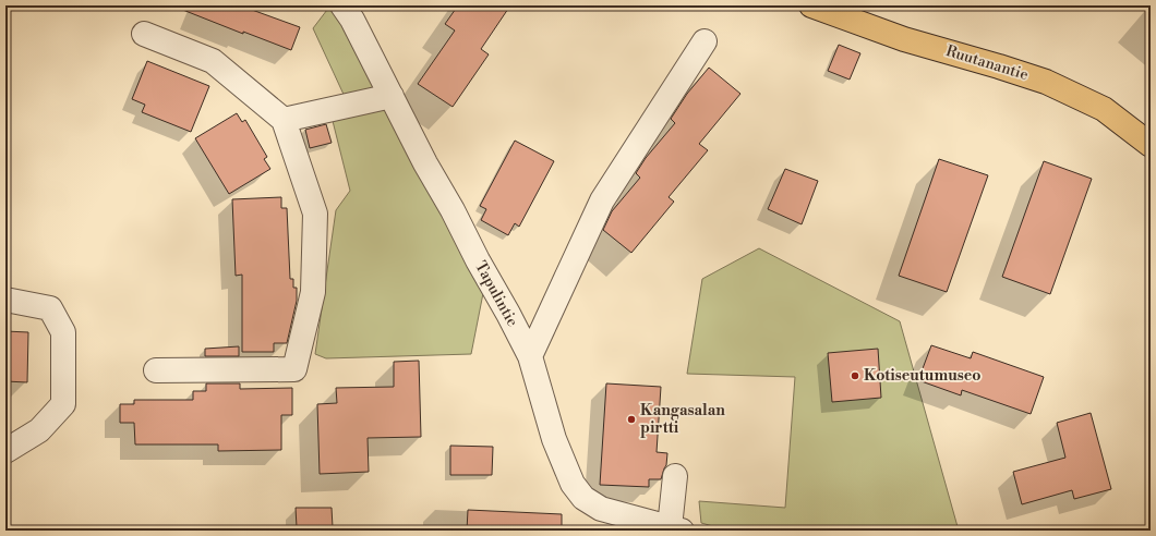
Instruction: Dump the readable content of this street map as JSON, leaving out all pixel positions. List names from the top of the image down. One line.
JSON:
{"streets":{"main road":["Ruutanantie"],"street":["Tapulintie"]},"places":["Kotiseutumuseo","Kangasalan pirtti"]}
